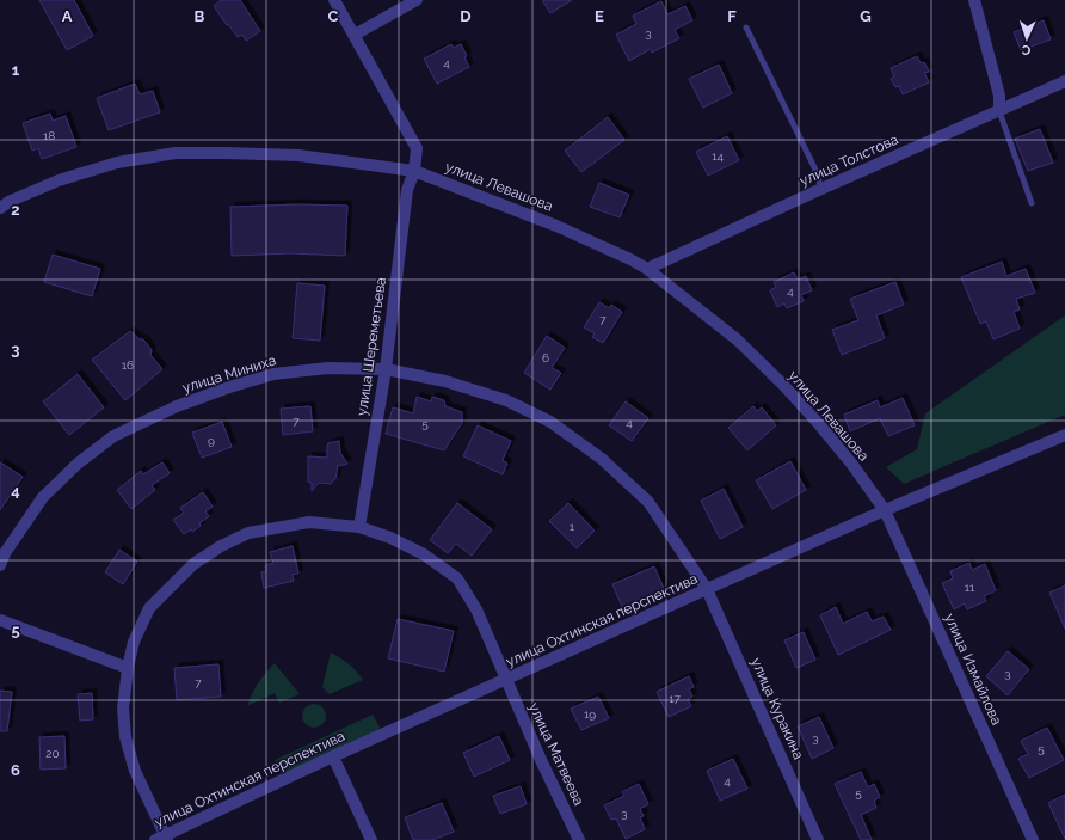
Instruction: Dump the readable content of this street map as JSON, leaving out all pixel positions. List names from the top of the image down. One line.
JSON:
{"streets":{"street":["улица Толстова","улица Левашова","улица Шереметьева","улица Миниха","улица Охтинская перспектива","улица Измайлова","улица Куракина","улица Матвеева"]},"crossings":[["улица Толстова","улица Левашова"],["улица Левашова","улица Шереметьева"],["улица Левашова","улица Охтинская перспектива"],["улица Левашова","улица Измайлова"],["улица Шереметьева","улица Миниха"],["улица Шереметьева","улица Матвеева"],["улица Миниха","улица Охтинская перспектива"],["улица Миниха","улица Куракина"],["улица Охтинская перспектива","улица Измайлова"],["улица Охтинская перспектива","улица Куракина"],["улица Охтинская перспектива","улица Матвеева"]],"house_numbers":["3","4","18","14","4","7","6","16","7","4","5","9","1","11","3","7","17","19","3","5","20","4","5","3"],"north":"bottom","grid":{"columns":["A","B","C","D","E","F","G"],"rows":["1","2","3","4","5","6"]}}
